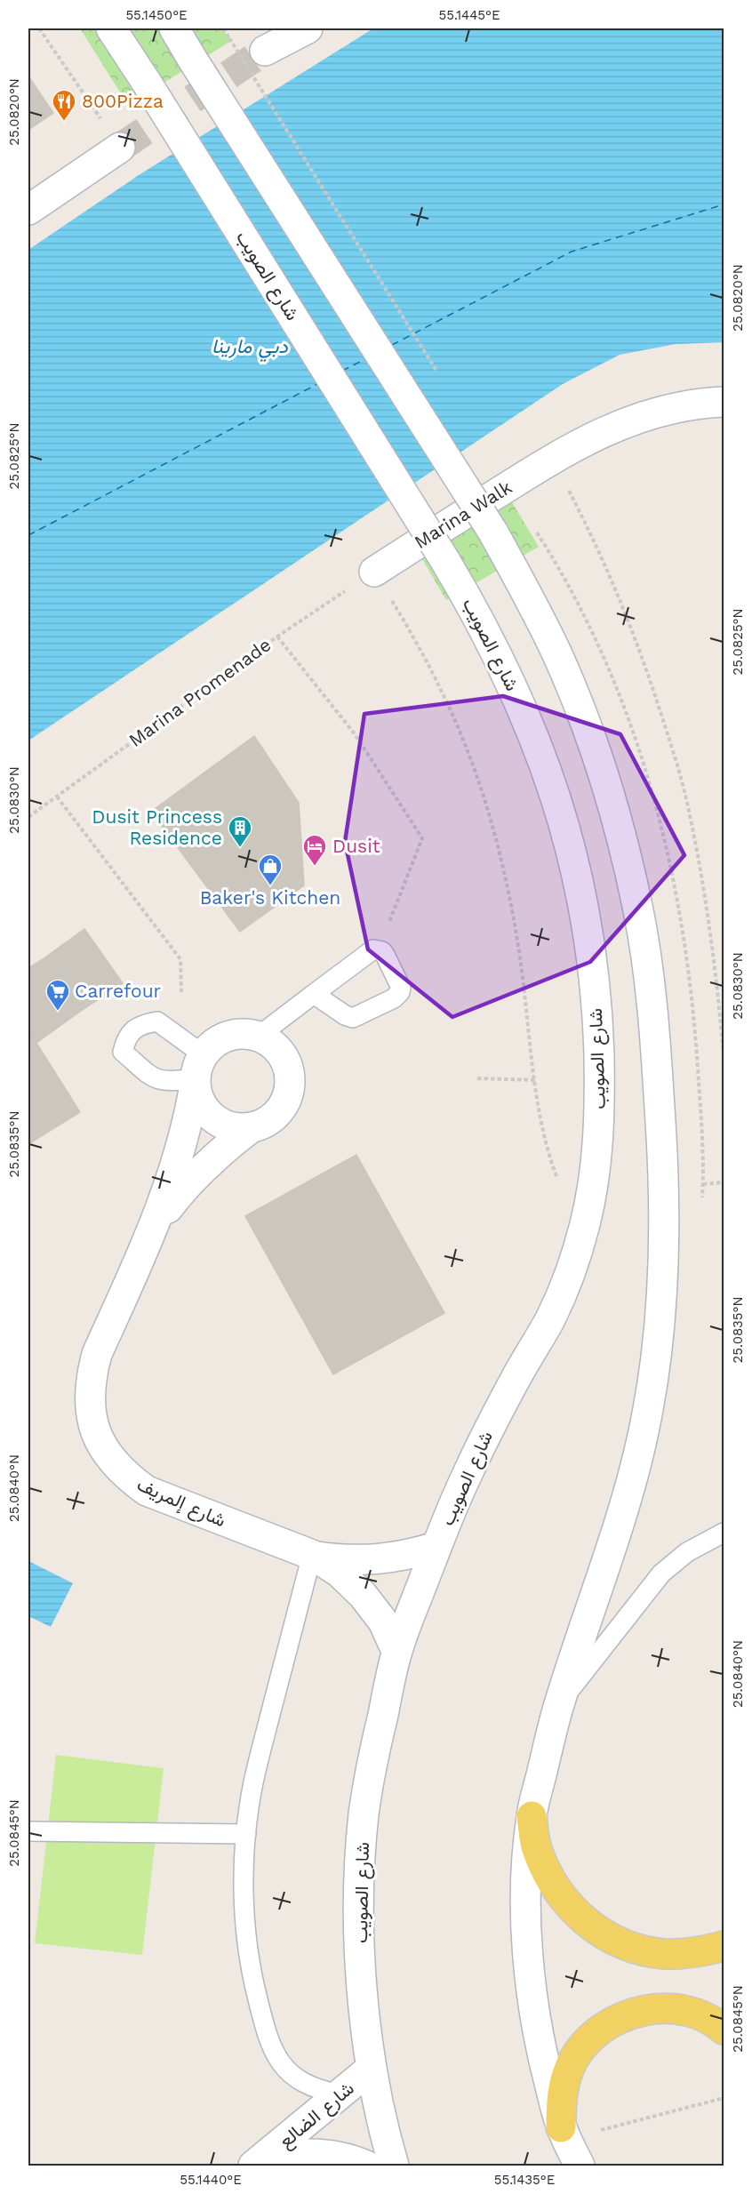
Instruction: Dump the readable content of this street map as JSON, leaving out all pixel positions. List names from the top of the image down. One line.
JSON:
{"streets":{"street":["شارع الصويب","Marina Walk","شارع إلمريف","شارع الضالع"],"path":["Marina Promenade"]},"crossings":[["شارع الصويب","شارع إلمريف"],["شارع الصويب","شارع الضالع"],["Marina Walk","Marina Promenade"]],"water":["دبي مارينا"],"places":{"restaurant":["800Pizza"],"building":["Dusit Princess Residence"],"hotel":["Dusit"],"shop":["Baker's Kitchen"],"supermarket":["Carrefour"]},"coordinates":["55.1450°E","55.1445°E","25.0820°N","25.0825°N","25.0830°N","25.0835°N","25.0840°N","25.0845°N","55.1440°E","55.1435°E"]}
